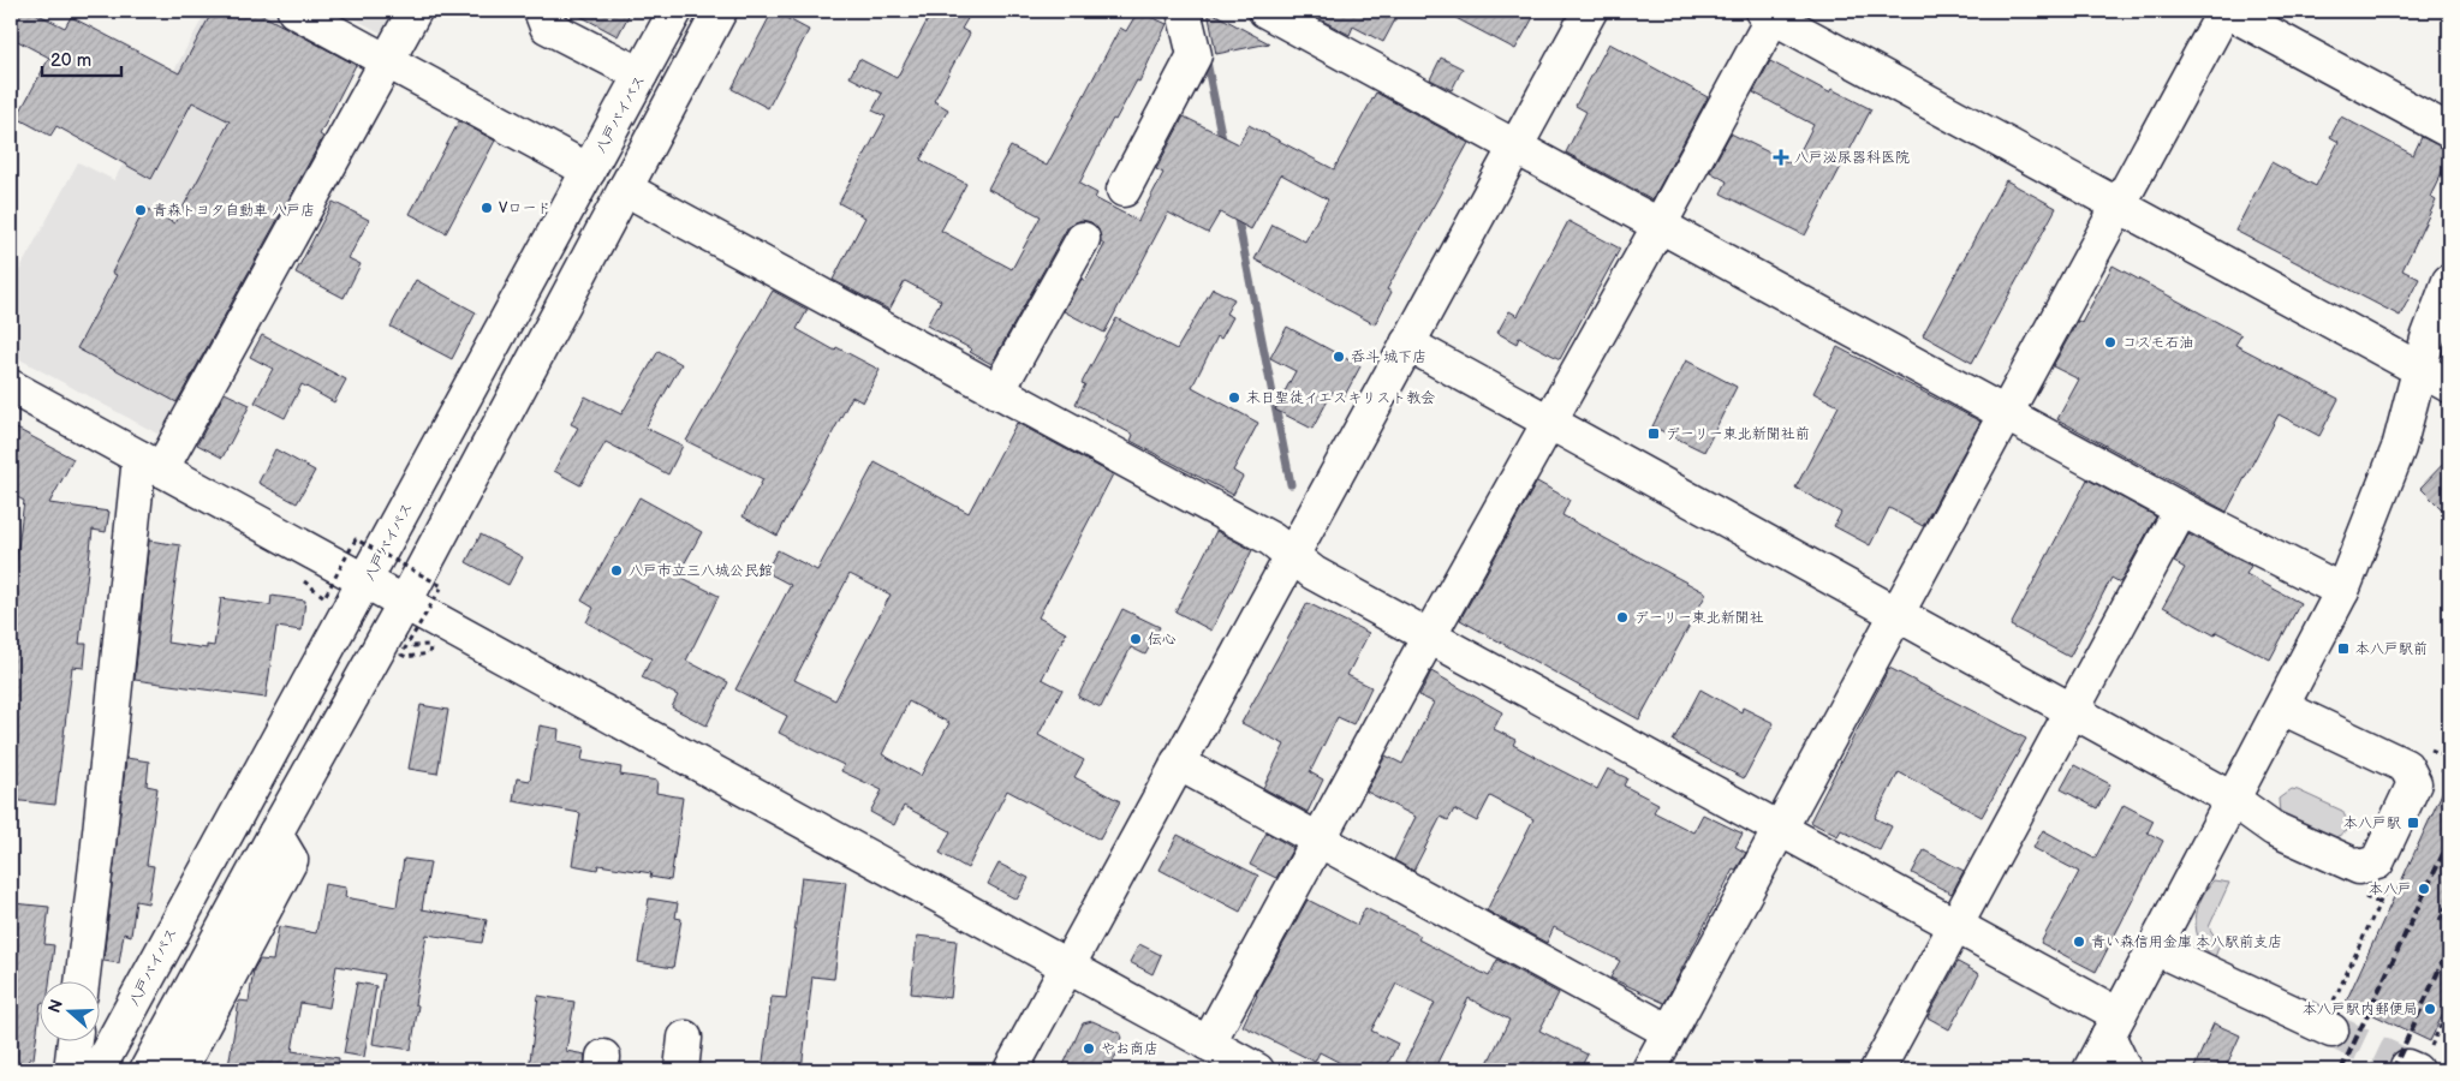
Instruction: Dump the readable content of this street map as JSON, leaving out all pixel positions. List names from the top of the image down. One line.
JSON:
{"streets":{"main road":["八戸バイパス"]},"places":{"health":["八戸泌尿器科医院"],"other":["Vロード","青森トヨタ自動車 八戸店","コスモ石油","呑斗 城下店","末日聖徒イエスキリスト教会","八戸市立三八城公民館","デーリー東北新聞社","伝心","本八戸","青い森信用金庫 本八駅前支店","本八戸駅内郵便局","やお商店"],"transit":["デーリー東北新聞社前","本八戸駅前","本八戸駅"]},"scale_bar":"20 m","north":"left"}
